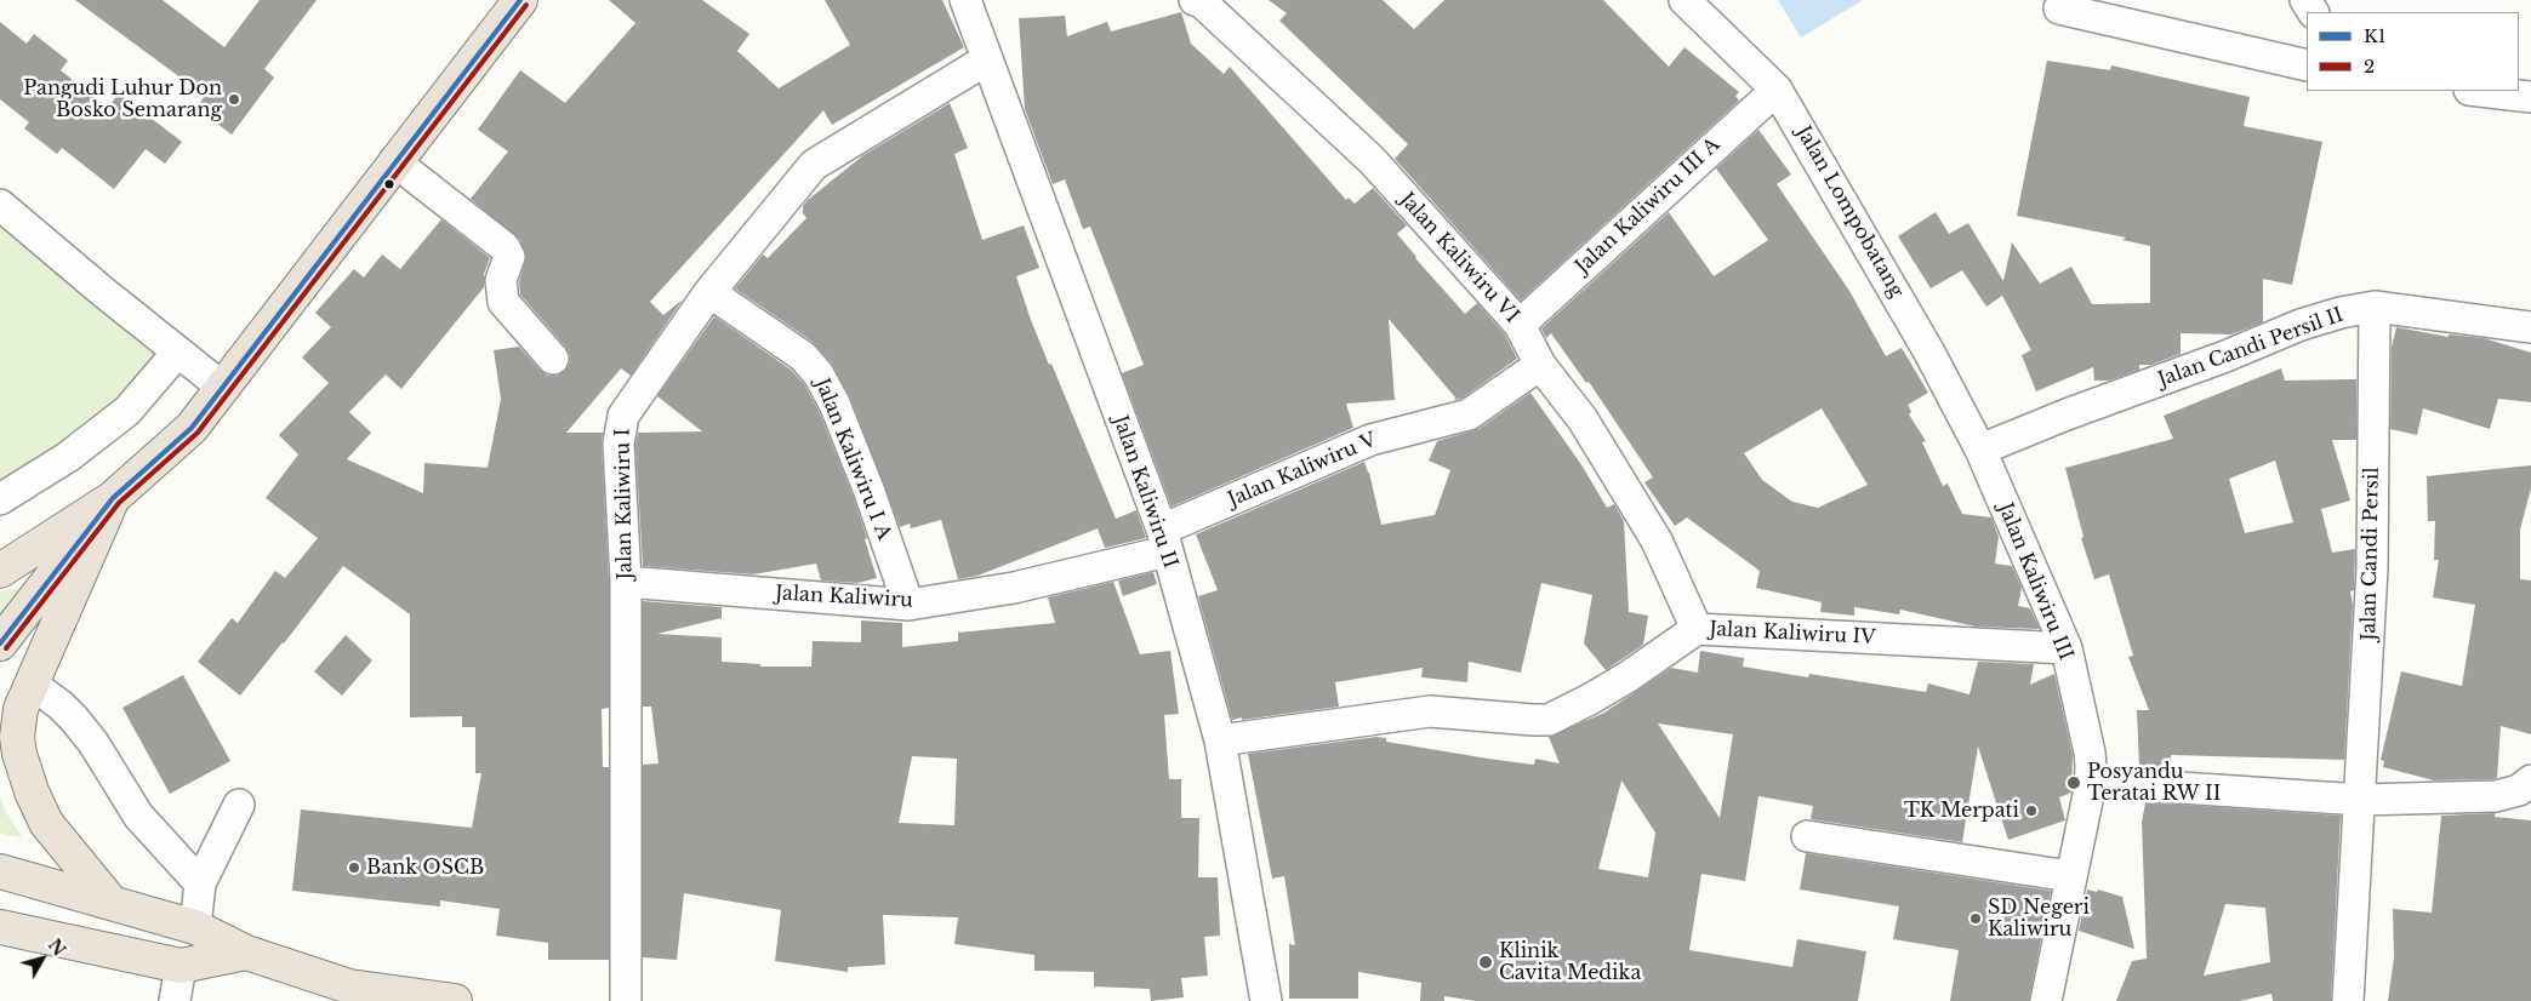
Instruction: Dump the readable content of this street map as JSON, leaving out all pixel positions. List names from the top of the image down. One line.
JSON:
{"streets":{"street":["Jalan Kaliwiru III A","Jalan Lompobatang","Jalan Kaliwiru VI","Jalan Candi Persil II","Jalan Kaliwiru I A","Jalan Kaliwiru V","Jalan Kaliwiru II","Jalan Kaliwiru I","Jalan Candi Persil","Jalan Kaliwiru III","Jalan Kaliwiru","Jalan Kaliwiru IV"]},"crossings":[["Jalan Kaliwiru III A","Jalan Lompobatang"],["Jalan Kaliwiru III A","Jalan Kaliwiru VI"],["Jalan Lompobatang","Jalan Candi Persil II"],["Jalan Lompobatang","Jalan Kaliwiru III"],["Jalan Kaliwiru VI","Jalan Kaliwiru V"],["Jalan Kaliwiru VI","Jalan Kaliwiru IV"],["Jalan Candi Persil II","Jalan Candi Persil"],["Jalan Candi Persil II","Jalan Kaliwiru III"],["Jalan Kaliwiru I A","Jalan Kaliwiru I"],["Jalan Kaliwiru I A","Jalan Kaliwiru"],["Jalan Kaliwiru V","Jalan Kaliwiru II"],["Jalan Kaliwiru V","Jalan Kaliwiru"],["Jalan Kaliwiru II","Jalan Kaliwiru I"],["Jalan Kaliwiru II","Jalan Kaliwiru"],["Jalan Kaliwiru II","Jalan Kaliwiru IV"],["Jalan Kaliwiru I","Jalan Kaliwiru"],["Jalan Kaliwiru III","Jalan Kaliwiru IV"]],"places":["Pangudi Luhur Don Bosko Semarang","Posyandu Teratai RW II","TK Merpati","Bank OSCB","SD Negeri Kaliwiru","Klinik Cavita Medika"],"lines":["transit line K1","transit line 2"],"legend":["K1","2"],"north":"top right"}
